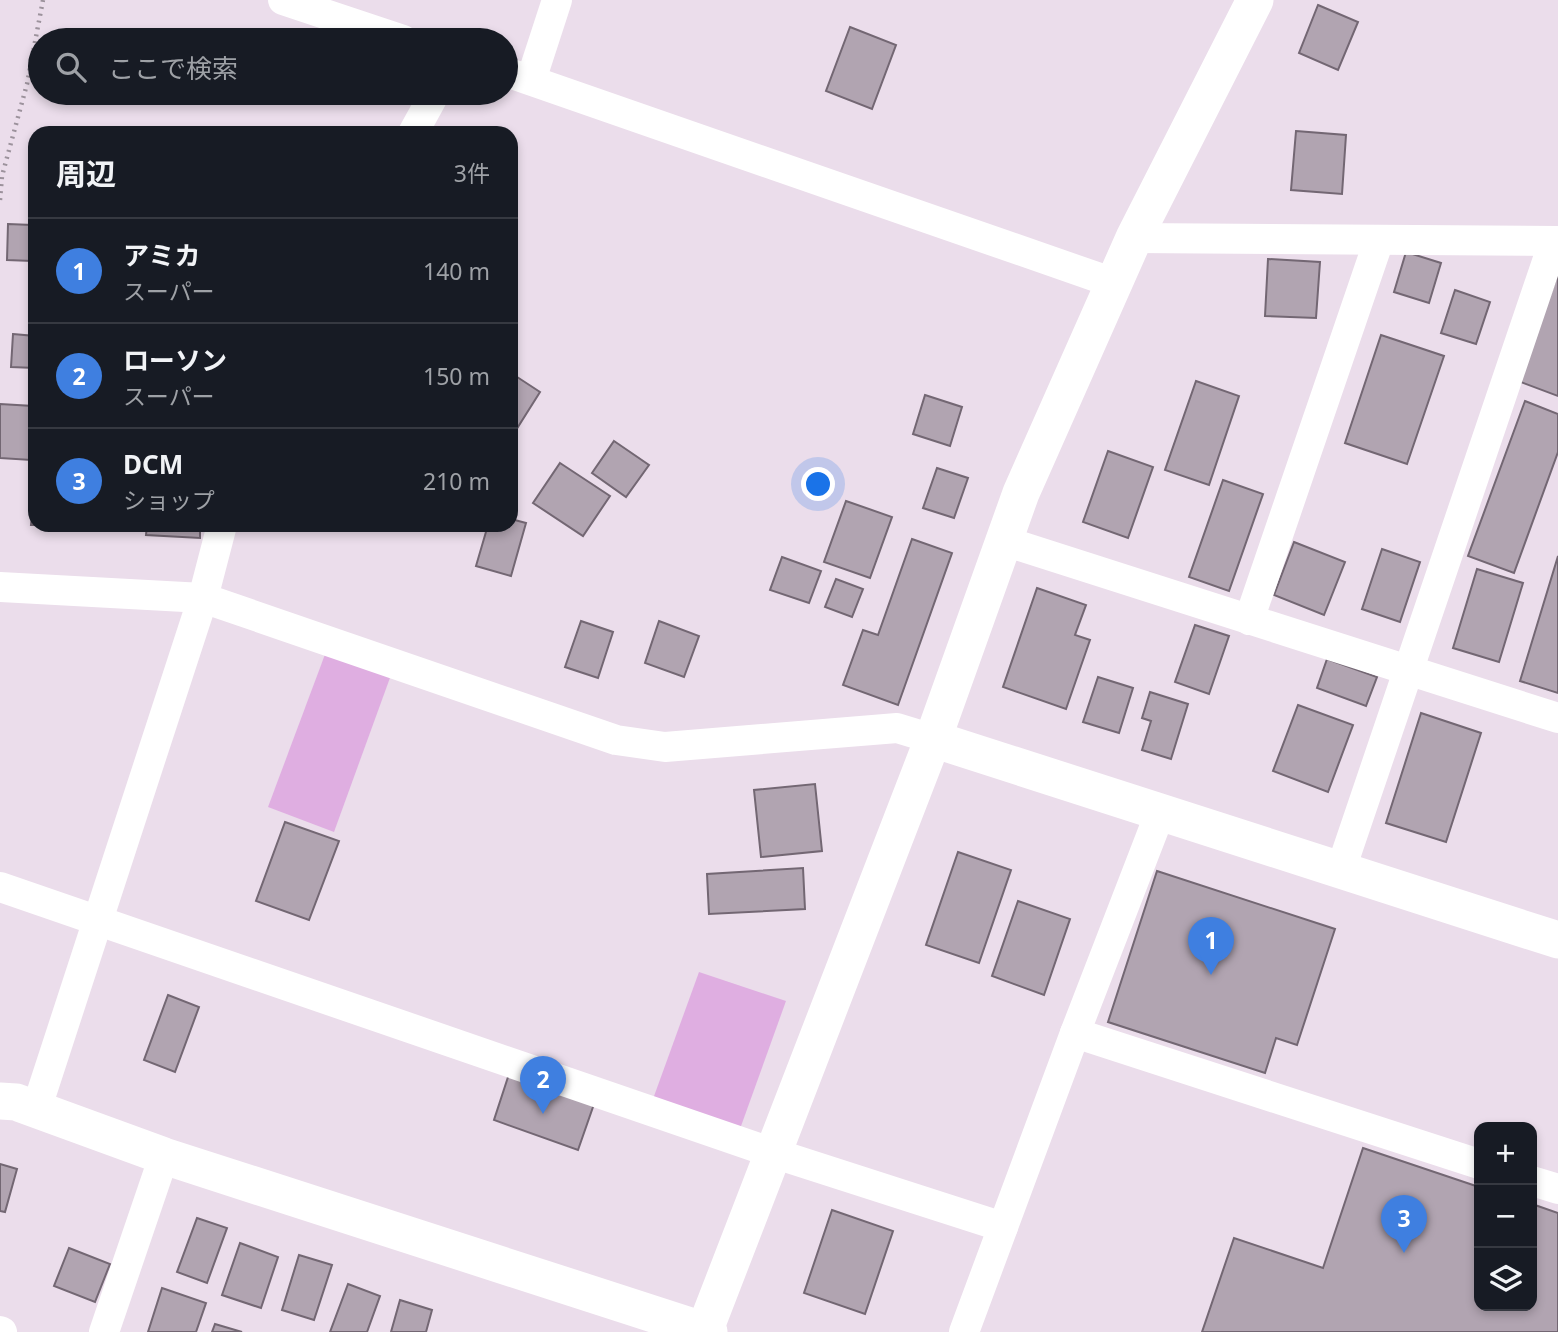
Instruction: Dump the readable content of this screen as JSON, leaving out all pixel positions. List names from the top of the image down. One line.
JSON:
{"page":{"search":"ここで検索","heading":["周辺","3件"],"list":[{"mark":"1","name":"アミカ","note":"スーパー","value":"140 m"},{"mark":"2","name":"ローソン","note":"スーパー","value":"150 m"},{"mark":"3","name":"DCM","note":"ショップ","value":"210 m"}],"pins":["1","2","3"],"map_buttons":["+","−"]}}
